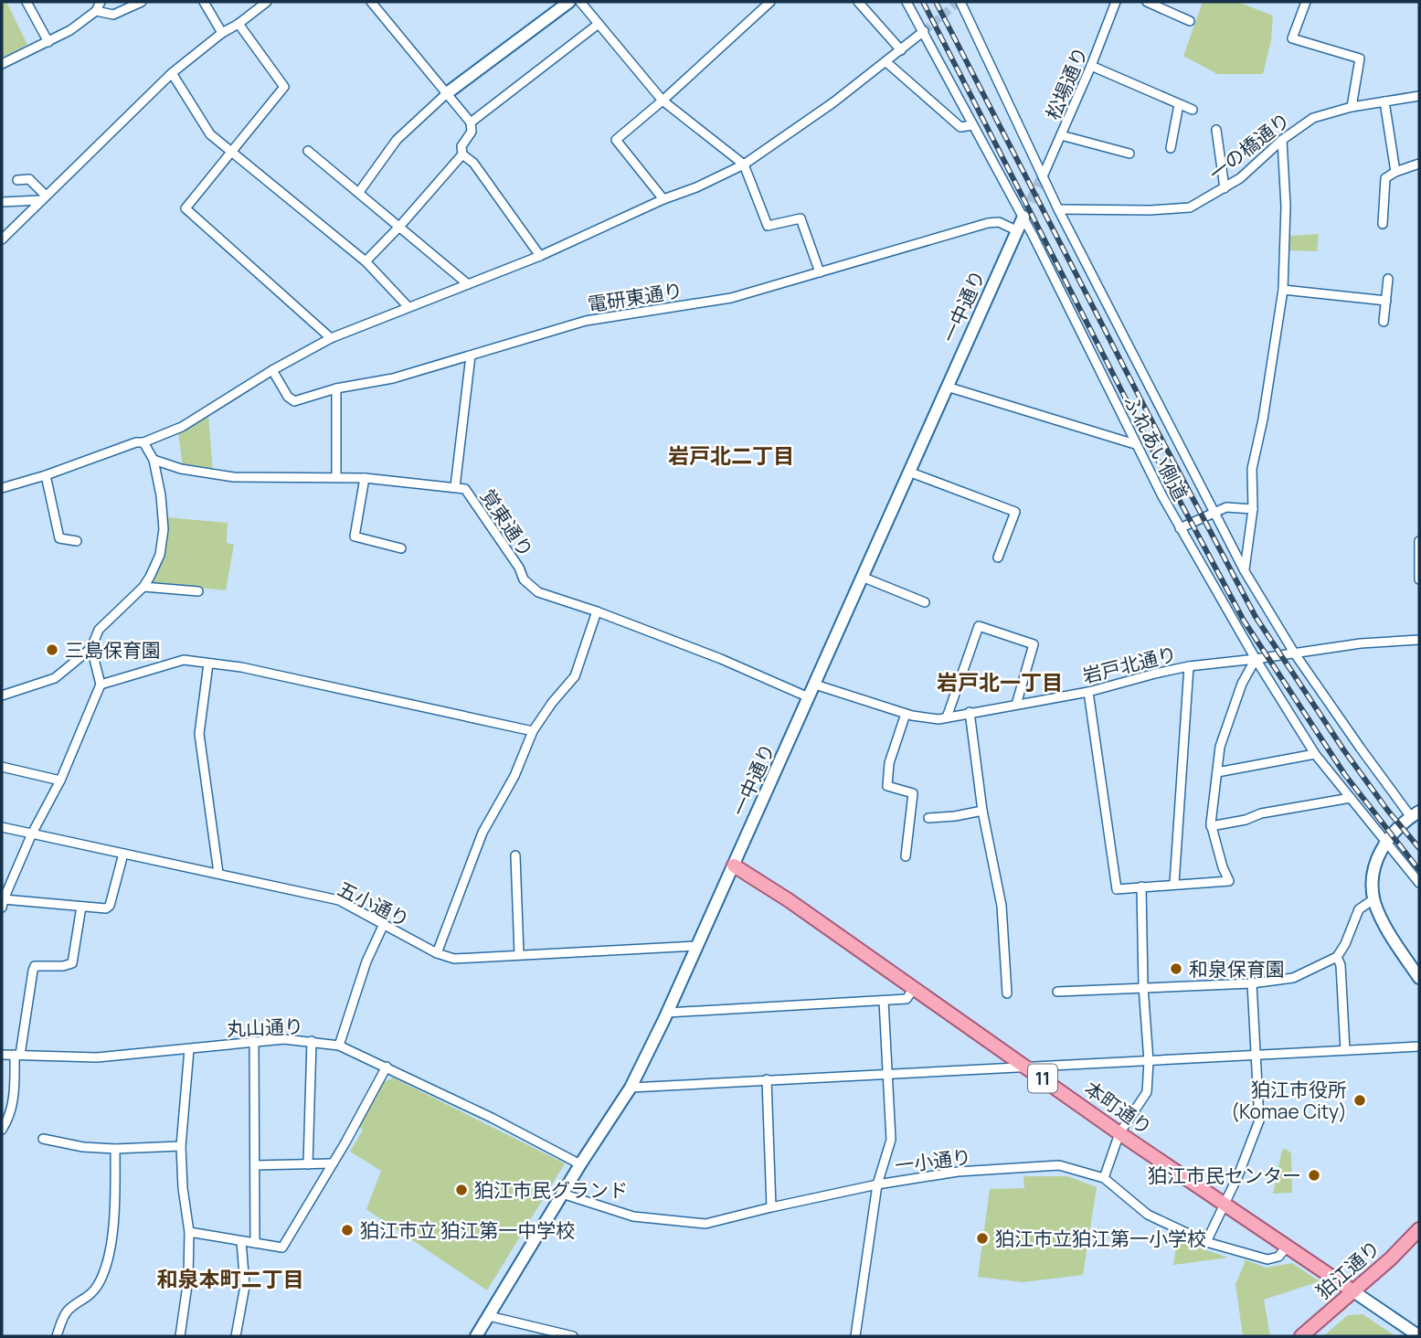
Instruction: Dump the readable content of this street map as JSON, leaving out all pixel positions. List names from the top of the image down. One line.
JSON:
{"streets":{"main road":["11","本町通り","狛江通り"],"street":["松場通り","一の橋通り","電研東通り","一中通り","ふれあい側道","覚東通り","岩戸北通り","五小通り","丸山通り","一小通り"]},"crossings":[["松場通り","ふれあい側道"],["一の橋通り","ふれあい側道"],["電研東通り","一中通り"],["一中通り","ふれあい側道"],["一中通り","覚東通り"],["一中通り","岩戸北通り"],["一中通り","五小通り"],["一中通り","丸山通り"],["一中通り","本町通り"],["一中通り","一小通り"],["ふれあい側道","岩戸北通り"],["本町通り","一小通り"],["本町通り","狛江通り"]],"districts":["岩戸北二丁目","岩戸北一丁目","和泉本町二丁目"],"places":["三島保育園","和泉保育園","狛江市役所 (Komae City)","狛江市民センター","狛江市民グランド","狛江市立 狛江第一中学校","狛江市立狛江第一小学校"]}
